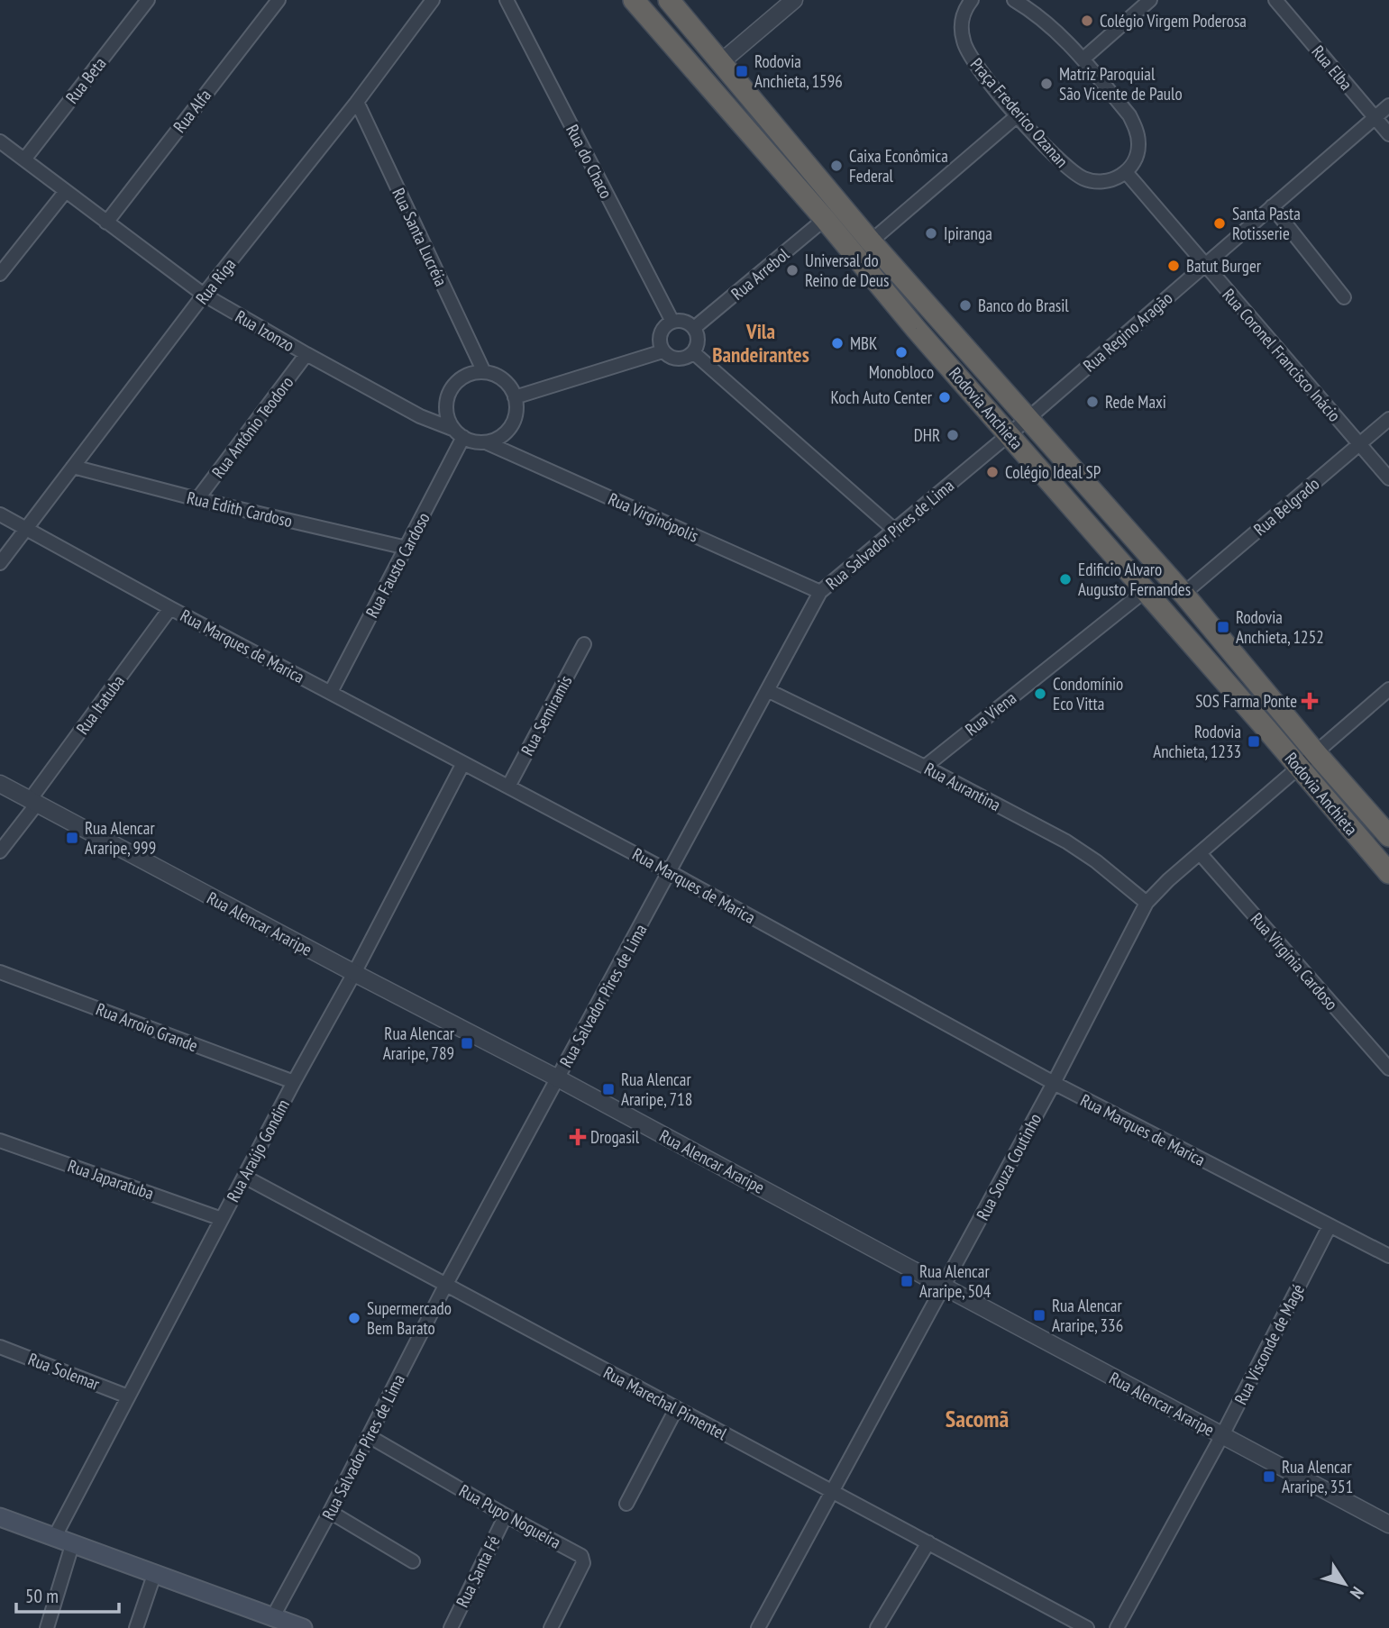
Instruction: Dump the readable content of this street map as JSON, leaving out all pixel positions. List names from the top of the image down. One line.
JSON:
{"streets":{"highway":["Rodovia Anchieta"],"street":["Rua Elba","Rua Beta","Rua Alfa","Praça Frederico Ozanan","Rua do Chaco","Rua Santa Lucréia","Rua Arrebol","Rua Riga","Rua Izonzo","Rua Regino Aragão","Rua Coronel Francisco Inácio","Rua Antônio Teodoro","Rua Belgrado","Rua Edith Cardoso","Rua Virginópolis","Rua Salvador Pires de Lima","Rua Fausto Cardoso","Rua Marques de Marica","Rua Itatuba","Rua Viena","Rua Semiramis","Rua Aurantina","Rua Alencar Araripe","Rua Virginia Cardoso","Rua Arroio Grande","Rua Araújo Gondim","Rua Souza Coutinho","Rua Japaratuba","Rua Visconde de Magé","Rua Solemar","Rua Marechal Pimentel","Rua Pupo Nogueira","Rua Santa Fé"]},"crossings":[["Rua Elba","Rua Regino Aragão"],["Rua Beta","Rua Izonzo"],["Rua Alfa","Rua Izonzo"],["Praça Frederico Ozanan","Rua Coronel Francisco Inácio"],["Rua do Chaco","Rua Arrebol"],["Rua Santa Lucréia","Rua Riga"],["Rua Santa Lucréia","Rua Izonzo"],["Rua Santa Lucréia","Rua Virginópolis"],["Rua Santa Lucréia","Rua Fausto Cardoso"],["Rua Arrebol","Rodovia Anchieta"],["Rua Riga","Rua Izonzo"],["Rua Riga","Rua Edith Cardoso"],["Rua Riga","Rua Marques de Marica"],["Rua Izonzo","Rua Antônio Teodoro"],["Rua Izonzo","Rua Virginópolis"],["Rua Izonzo","Rua Fausto Cardoso"],["Rua Regino Aragão","Rua Coronel Francisco Inácio"],["Rua Regino Aragão","Rodovia Anchieta"],["Rua Regino Aragão","Rua Salvador Pires de Lima"],["Rua Coronel Francisco Inácio","Rua Belgrado"],["Rodovia Anchieta","Rua Belgrado"],["Rodovia Anchieta","Rua Salvador Pires de Lima"],["Rodovia Anchieta","Rua Viena"],["Rodovia Anchieta","Rua Souza Coutinho"],["Rua Antônio Teodoro","Rua Edith Cardoso"],["Rua Edith Cardoso","Rua Fausto Cardoso"],["Rua Virginópolis","Rua Salvador Pires de Lima"],["Rua Virginópolis","Rua Fausto Cardoso"],["Rua Salvador Pires de Lima","Rua Marques de Marica"],["Rua Salvador Pires de Lima","Rua Aurantina"],["Rua Salvador Pires de Lima","Rua Alencar Araripe"],["Rua Salvador Pires de Lima","Rua Marechal Pimentel"],["Rua Salvador Pires de Lima","Rua Pupo Nogueira"],["Rua Fausto Cardoso","Rua Marques de Marica"],["Rua Marques de Marica","Rua Itatuba"],["Rua Marques de Marica","Rua Semiramis"],["Rua Marques de Marica","Rua Araújo Gondim"],["Rua Marques de Marica","Rua Souza Coutinho"],["Rua Marques de Marica","Rua Visconde de Magé"],["Rua Itatuba","Rua Alencar Araripe"],["Rua Viena","Rua Aurantina"],["Rua Aurantina","Rua Souza Coutinho"],["Rua Alencar Araripe","Rua Araújo Gondim"],["Rua Alencar Araripe","Rua Souza Coutinho"],["Rua Alencar Araripe","Rua Visconde de Magé"],["Rua Virginia Cardoso","Rua Souza Coutinho"],["Rua Arroio Grande","Rua Araújo Gondim"],["Rua Araújo Gondim","Rua Japaratuba"],["Rua Araújo Gondim","Rua Solemar"],["Rua Araújo Gondim","Rua Marechal Pimentel"],["Rua Souza Coutinho","Rua Marechal Pimentel"],["Rua Pupo Nogueira","Rua Santa Fé"]],"districts":["Vila Bandeirantes","Sacomã"],"places":{"other":["Colégio Virgem Poderosa","Matriz Paroquial São Vicente de Paulo","Caixa Econômica Federal","Santa Pasta Rotisserie","Ipiranga","Batut Burger","Universal do Reino de Deus","Banco do Brasil","MBK","Monobloco","Koch Auto Center","Rede Maxi","DHR","Colégio Ideal SP","Edificio Alvaro Augusto Fernandes","Condomínio Eco Vitta","Supermercado Bem Barato"],"transit":["Rodovia Anchieta, 1596","Rodovia Anchieta, 1252","Rodovia Anchieta, 1233","Rua Alencar Araripe, 999","Rua Alencar Araripe, 789","Rua Alencar Araripe, 718","Rua Alencar Araripe, 504","Rua Alencar Araripe, 336","Rua Alencar Araripe, 351"],"health":["SOS Farma Ponte","Drogasil"]},"scale_bar":"50 m","north":"bottom right"}
